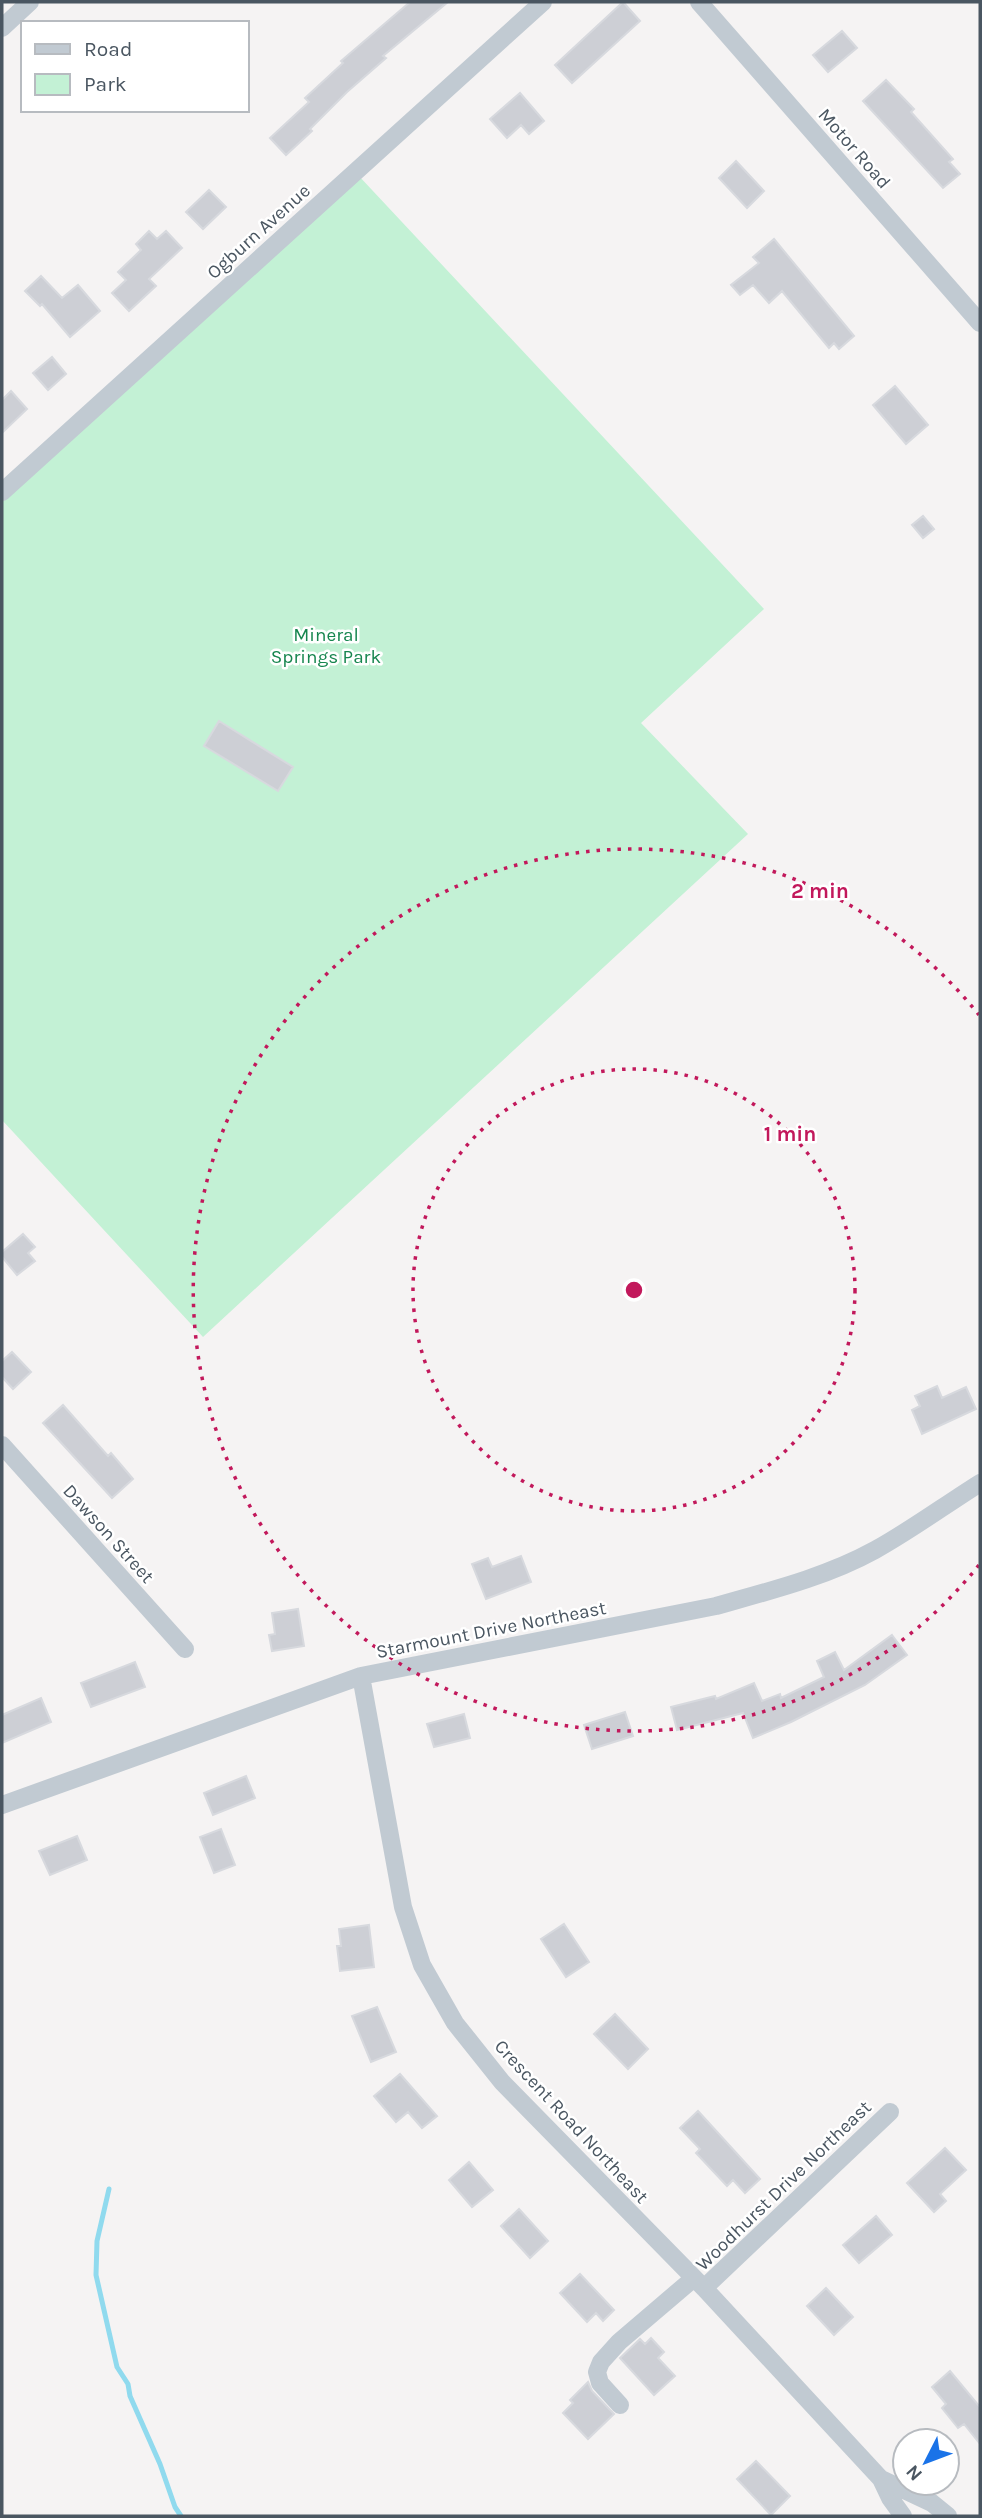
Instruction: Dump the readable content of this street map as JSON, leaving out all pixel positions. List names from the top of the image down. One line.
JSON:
{"streets":{"street":["Motor Road","Ogburn Avenue","Dawson Street","Starmount Drive Northeast","Crescent Road Northeast","Woodhurst Drive Northeast"]},"crossings":[["Starmount Drive Northeast","Crescent Road Northeast"],["Crescent Road Northeast","Woodhurst Drive Northeast"]],"parks":["Mineral Springs Park"],"legend":["Road","Park"],"north":"bottom left","rings":["2 min","1 min"]}
